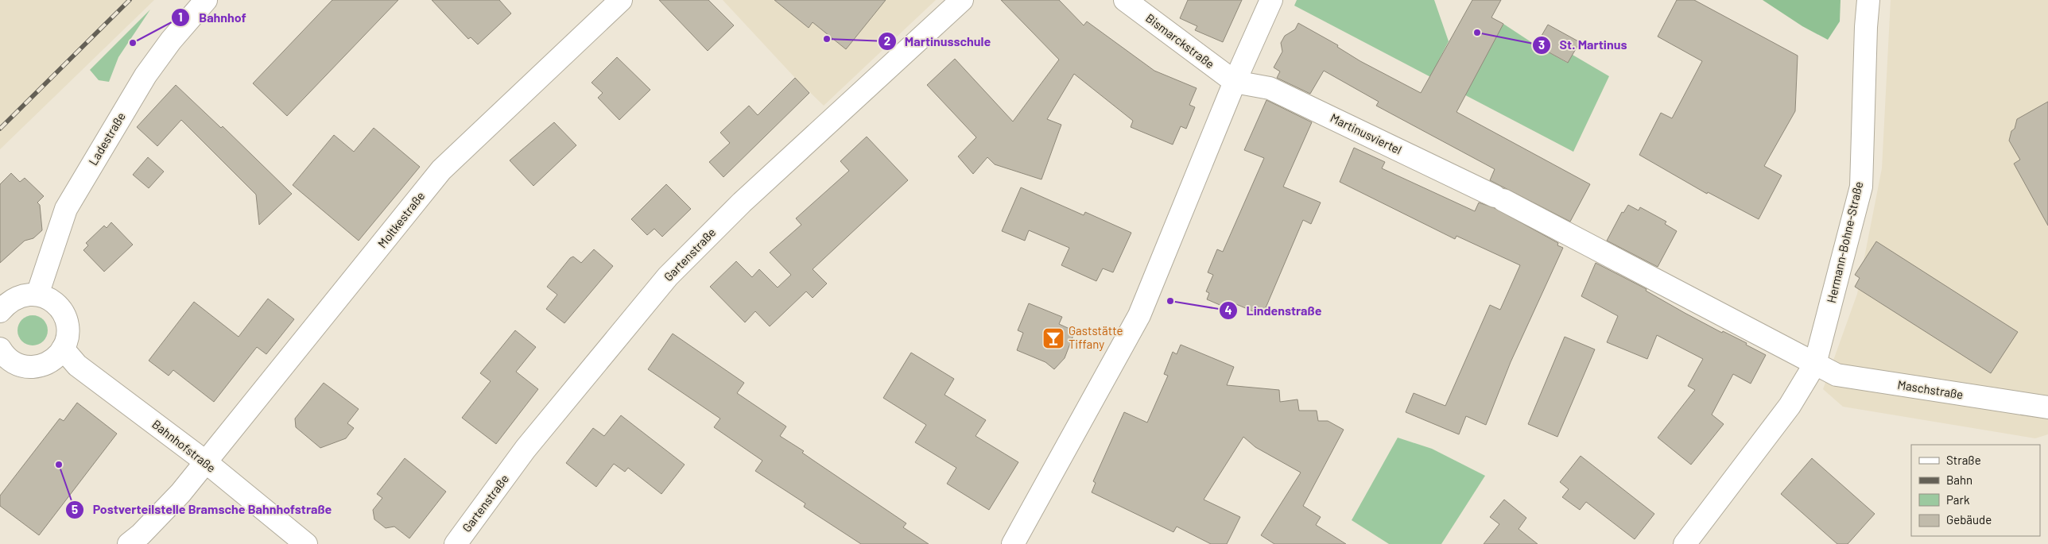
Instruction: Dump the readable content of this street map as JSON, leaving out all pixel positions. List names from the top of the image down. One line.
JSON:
{"streets":{"street":["Bismarckstraße","Martinusviertel","Ladestraße","Moltkestraße","Hermann-Bohne-Straße","Gartenstraße","Maschstraße","Bahnhofstraße"]},"crossings":[["Bismarckstraße","Martinusviertel"],["Martinusviertel","Hermann-Bohne-Straße"],["Martinusviertel","Maschstraße"],["Moltkestraße","Bahnhofstraße"],["Hermann-Bohne-Straße","Maschstraße"]],"places":{"other":["St. Martinus","Martinusschule","Bahnhof","Lindenstraße","Postverteilstelle Bramsche Bahnhofstraße"],"bar":["Gaststätte Tiffany"]},"legend":["Straße","Bahn","Park","Gebäude"]}
